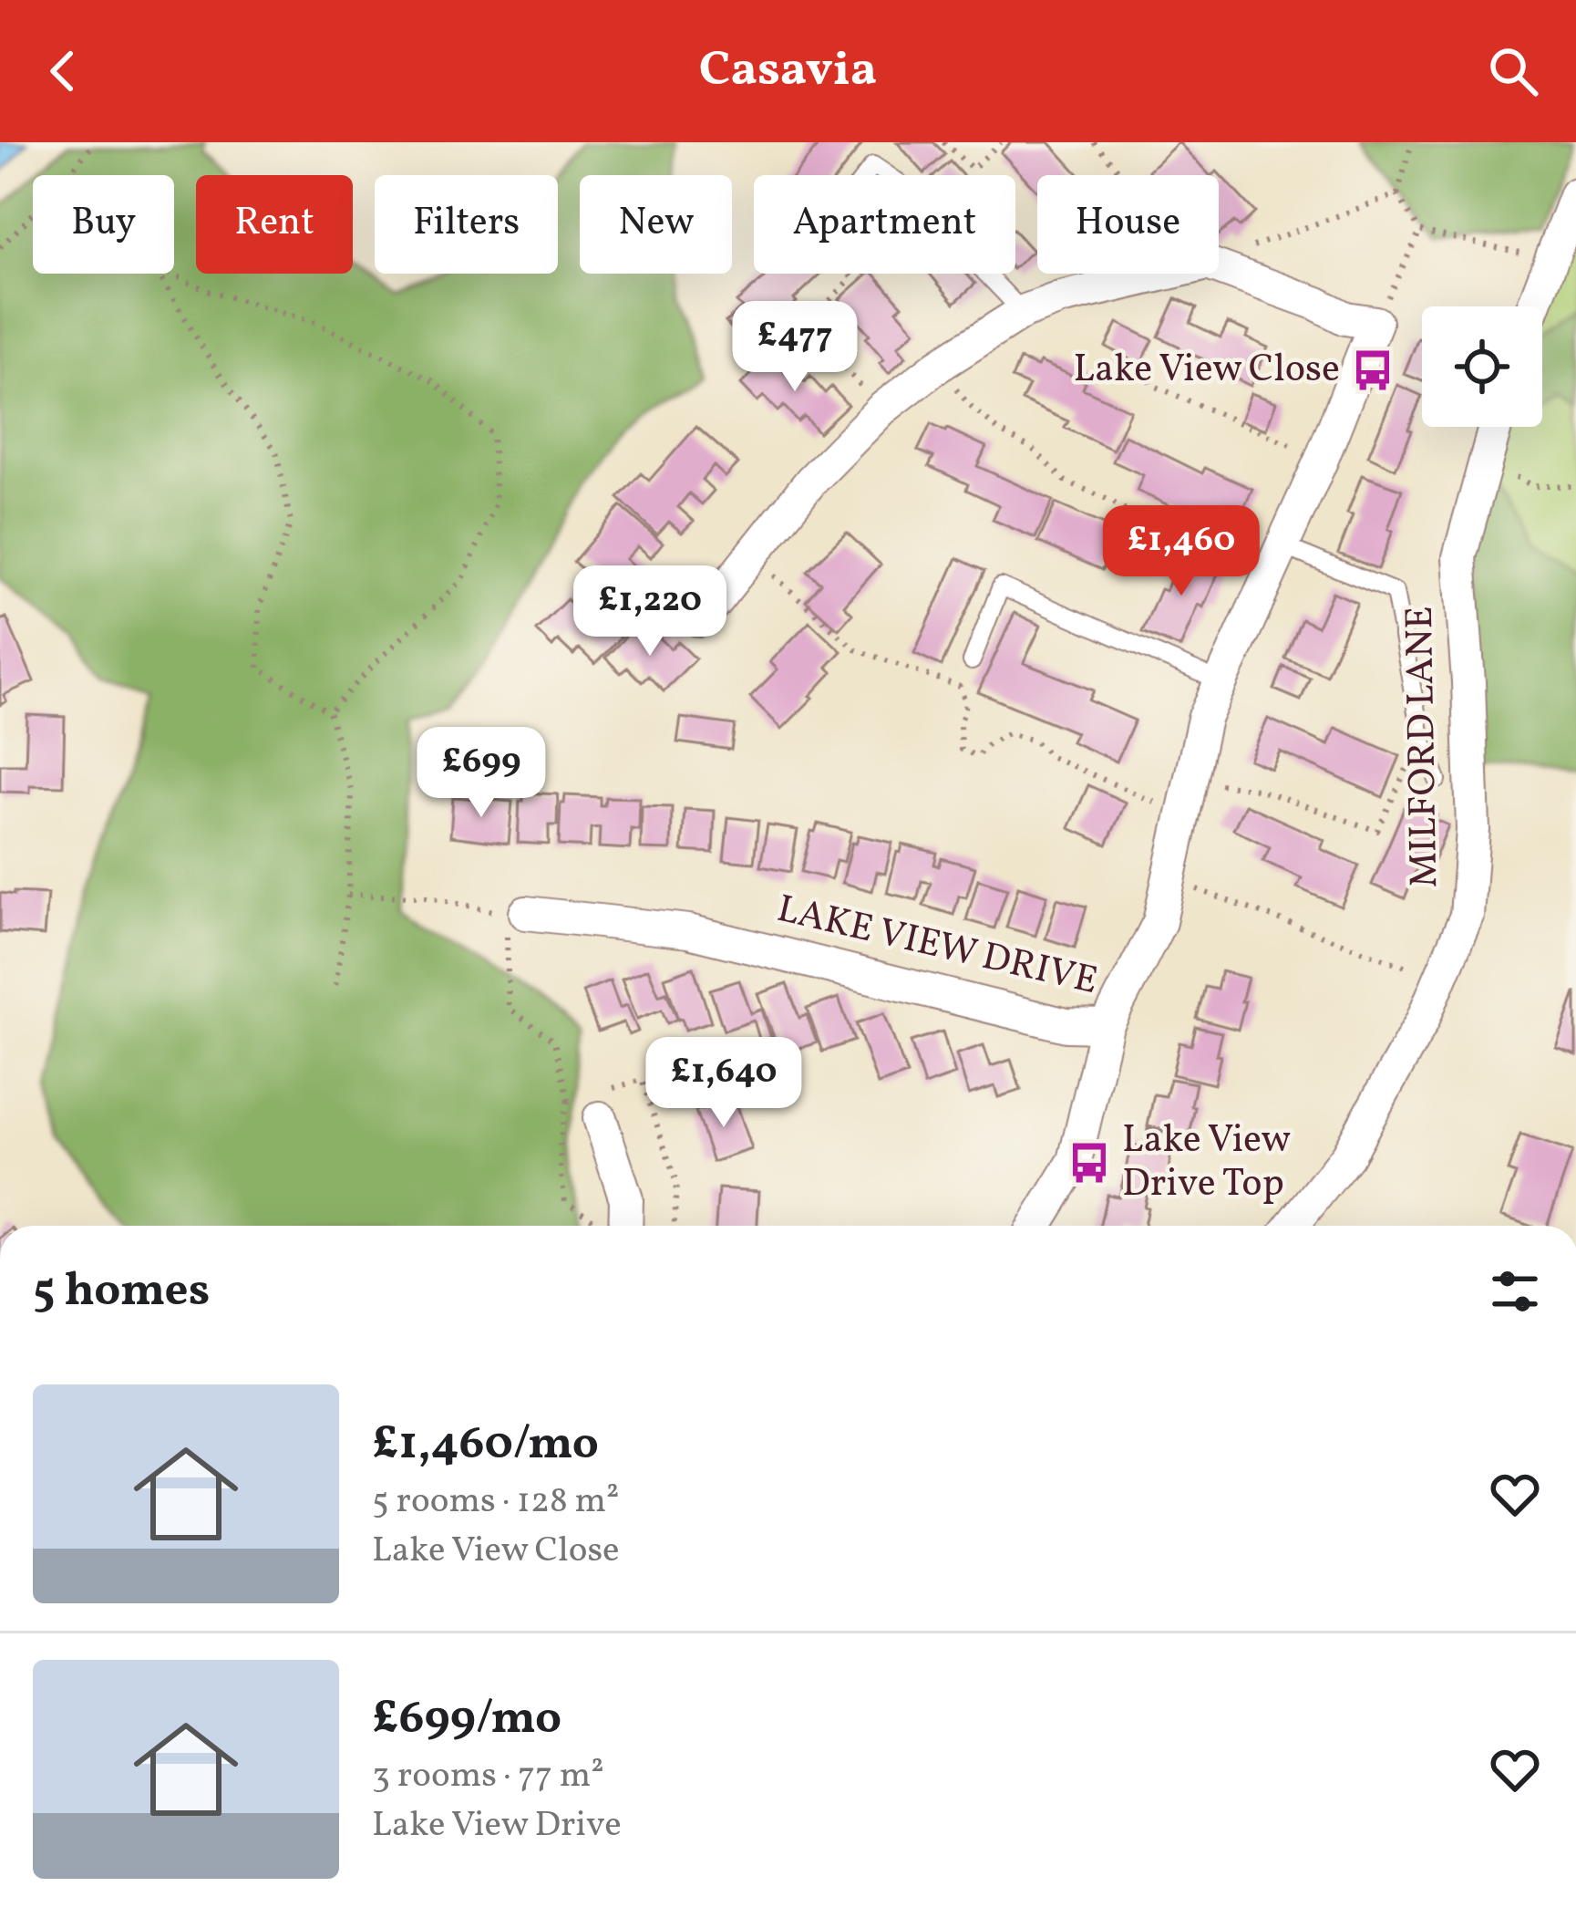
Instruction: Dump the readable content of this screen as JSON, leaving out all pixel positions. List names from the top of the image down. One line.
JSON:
{"streets":{"street":["MILFORD LANE","LAKE VIEW DRIVE"]},"places":{"bus stop":["Lake View Close","Lake View Drive Top"]},"page":{"header":"Casavia","chip":["Buy","Rent","Filters","New","Apartment","House"],"price":["£477","£1,460","£1,220","£699","£1,640"],"heading":"5 homes","list":[{"name":"£1,460/mo","note":"5 rooms · 128 m² · Lake View Close"},{"name":"£699/mo","note":"3 rooms · 77 m² · Lake View Drive"}]}}
